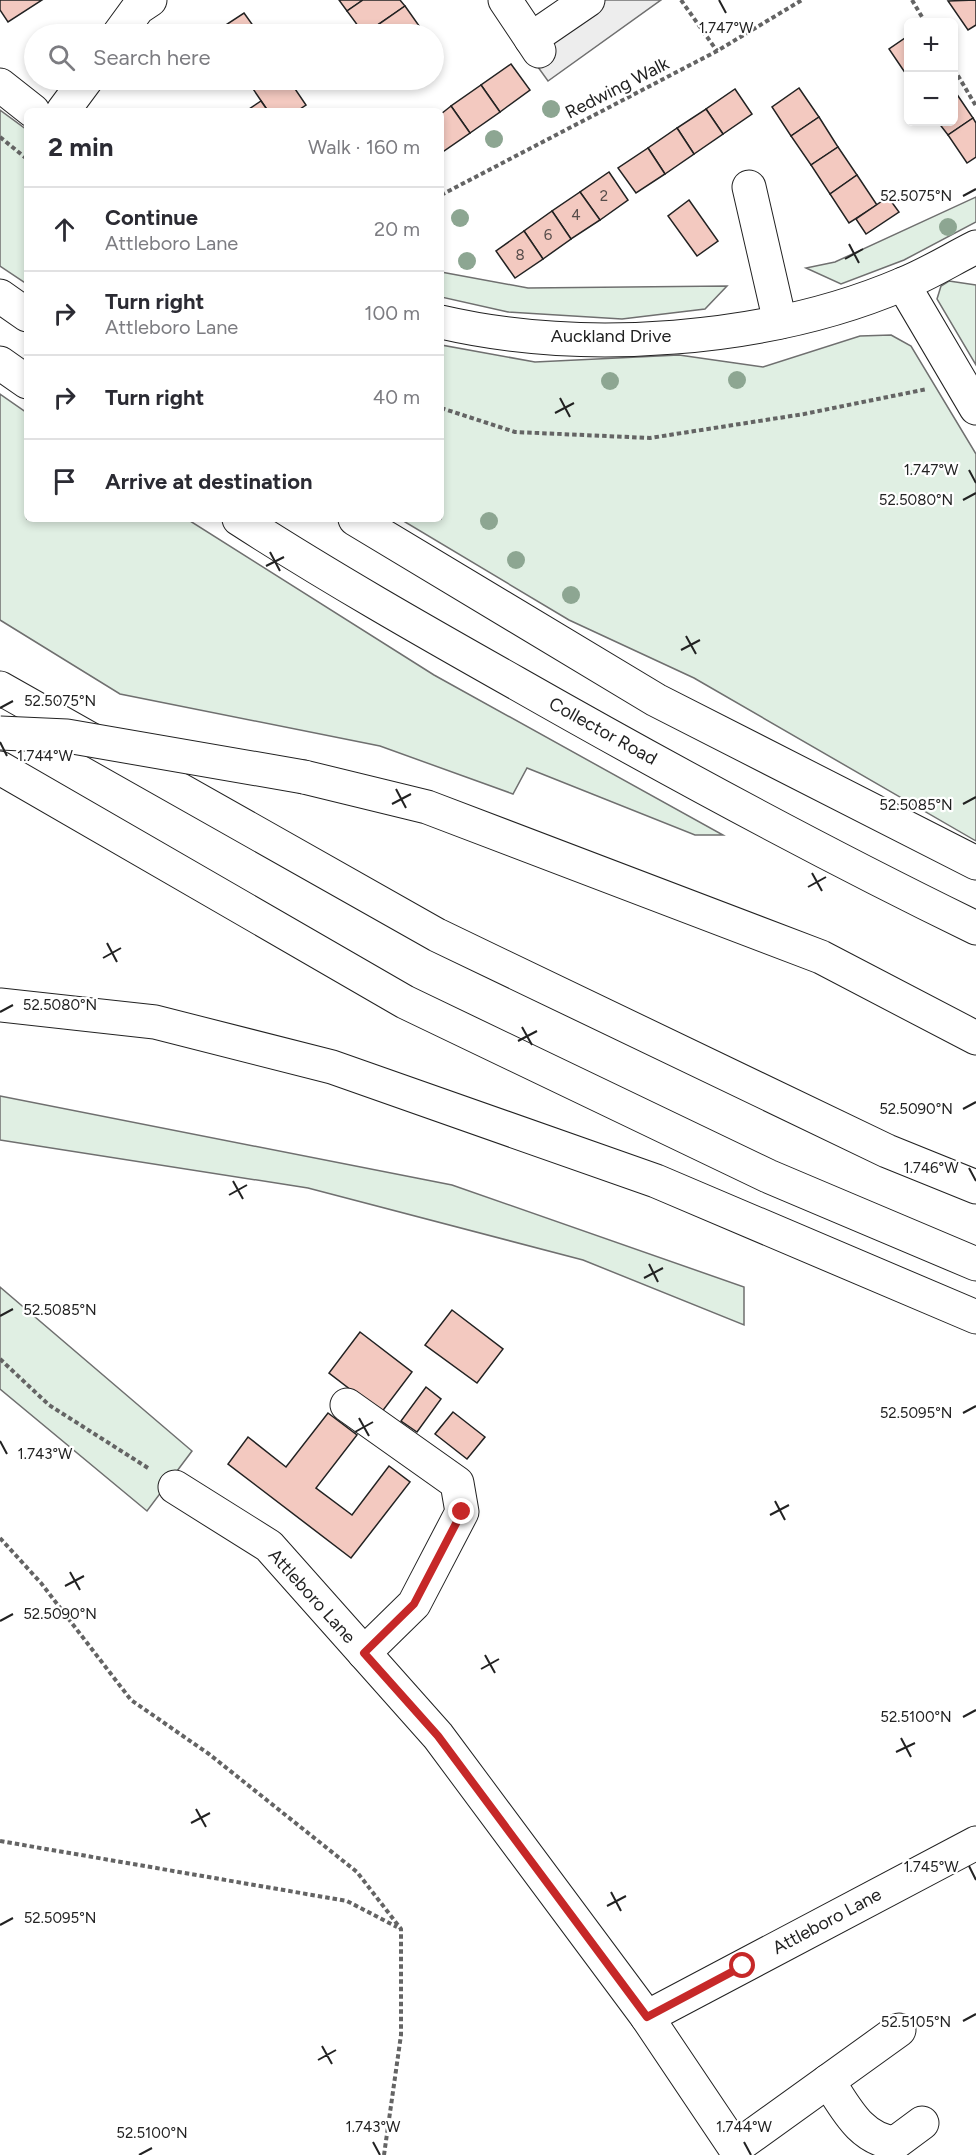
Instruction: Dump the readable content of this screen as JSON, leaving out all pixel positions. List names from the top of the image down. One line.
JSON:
{"streets":{"main road":["Auckland Drive","Collector Road","Attleboro Lane"],"path":["Redwing Walk"]},"house_numbers":["2","4","6","8"],"page":{"map_buttons":["+","−"],"search":"Search here","heading":["2 min","Walk · 160 m"],"list":[["Continue","Attleboro Lane","20 m"],["Turn right","Attleboro Lane","100 m"],["Turn right","40 m"],"Arrive at destination"]},"coordinates":["1.747°W","52.5075°N","52.5080°N","1.744°W","52.5085°N","52.5090°N","1.746°W","52.5095°N","1.743°W","52.5100°N","1.745°W","52.5105°N"]}
